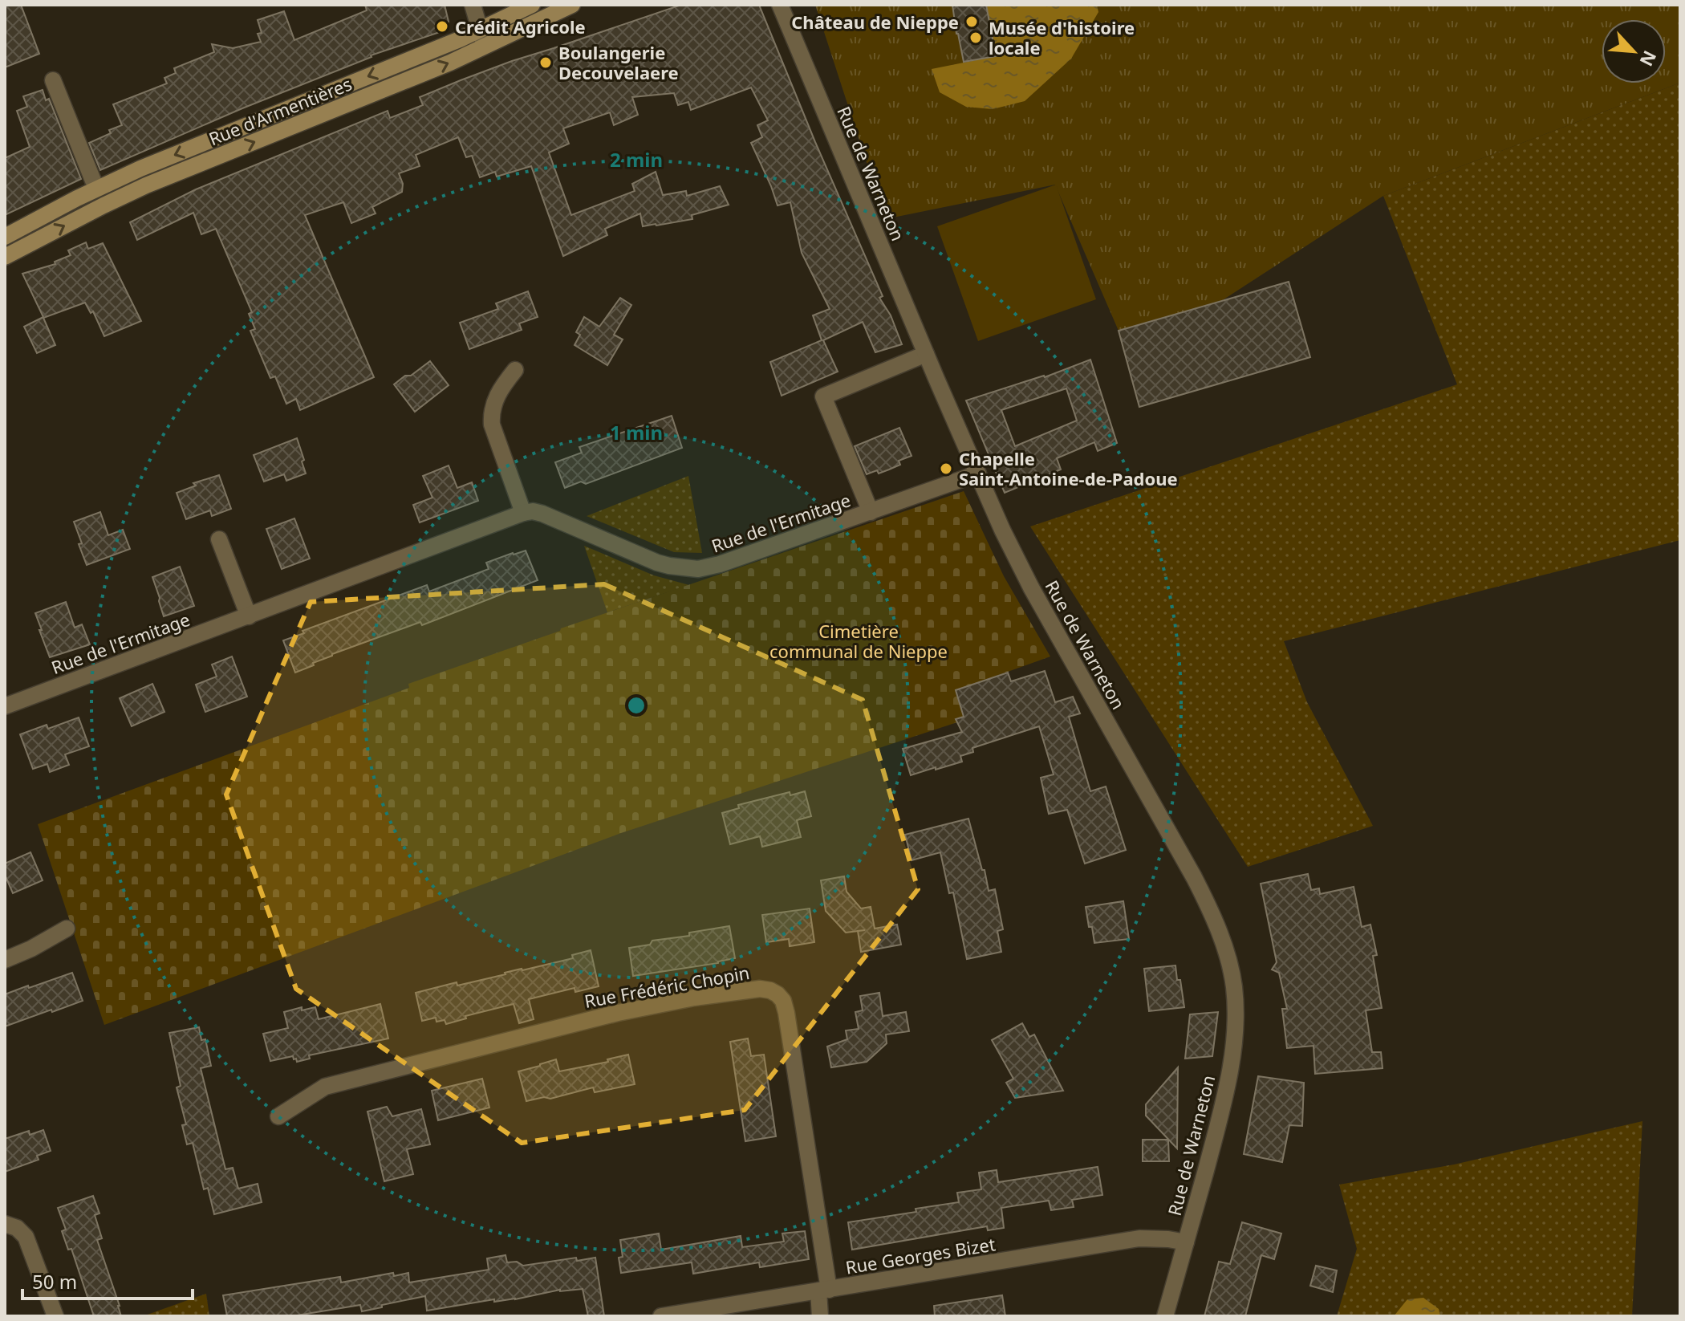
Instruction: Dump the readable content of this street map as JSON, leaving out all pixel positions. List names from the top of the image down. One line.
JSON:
{"streets":{"main road":["Rue d'Armentières"],"street":["Rue de Warneton","Rue de l'Ermitage","Rue Frédéric Chopin","Rue Georges Bizet"]},"crossings":[["Rue de Warneton","Rue de l'Ermitage"],["Rue de Warneton","Rue Georges Bizet"],["Rue Frédéric Chopin","Rue Georges Bizet"]],"parks":["Cimetière communal de Nieppe"],"places":["Château de Nieppe","Crédit Agricole","Musée d'histoire locale","Boulangerie Decouvelaere","Chapelle Saint-Antoine-de-Padoue"],"scale_bar":"50 m","north":"bottom right","rings":["2 min","1 min"]}
